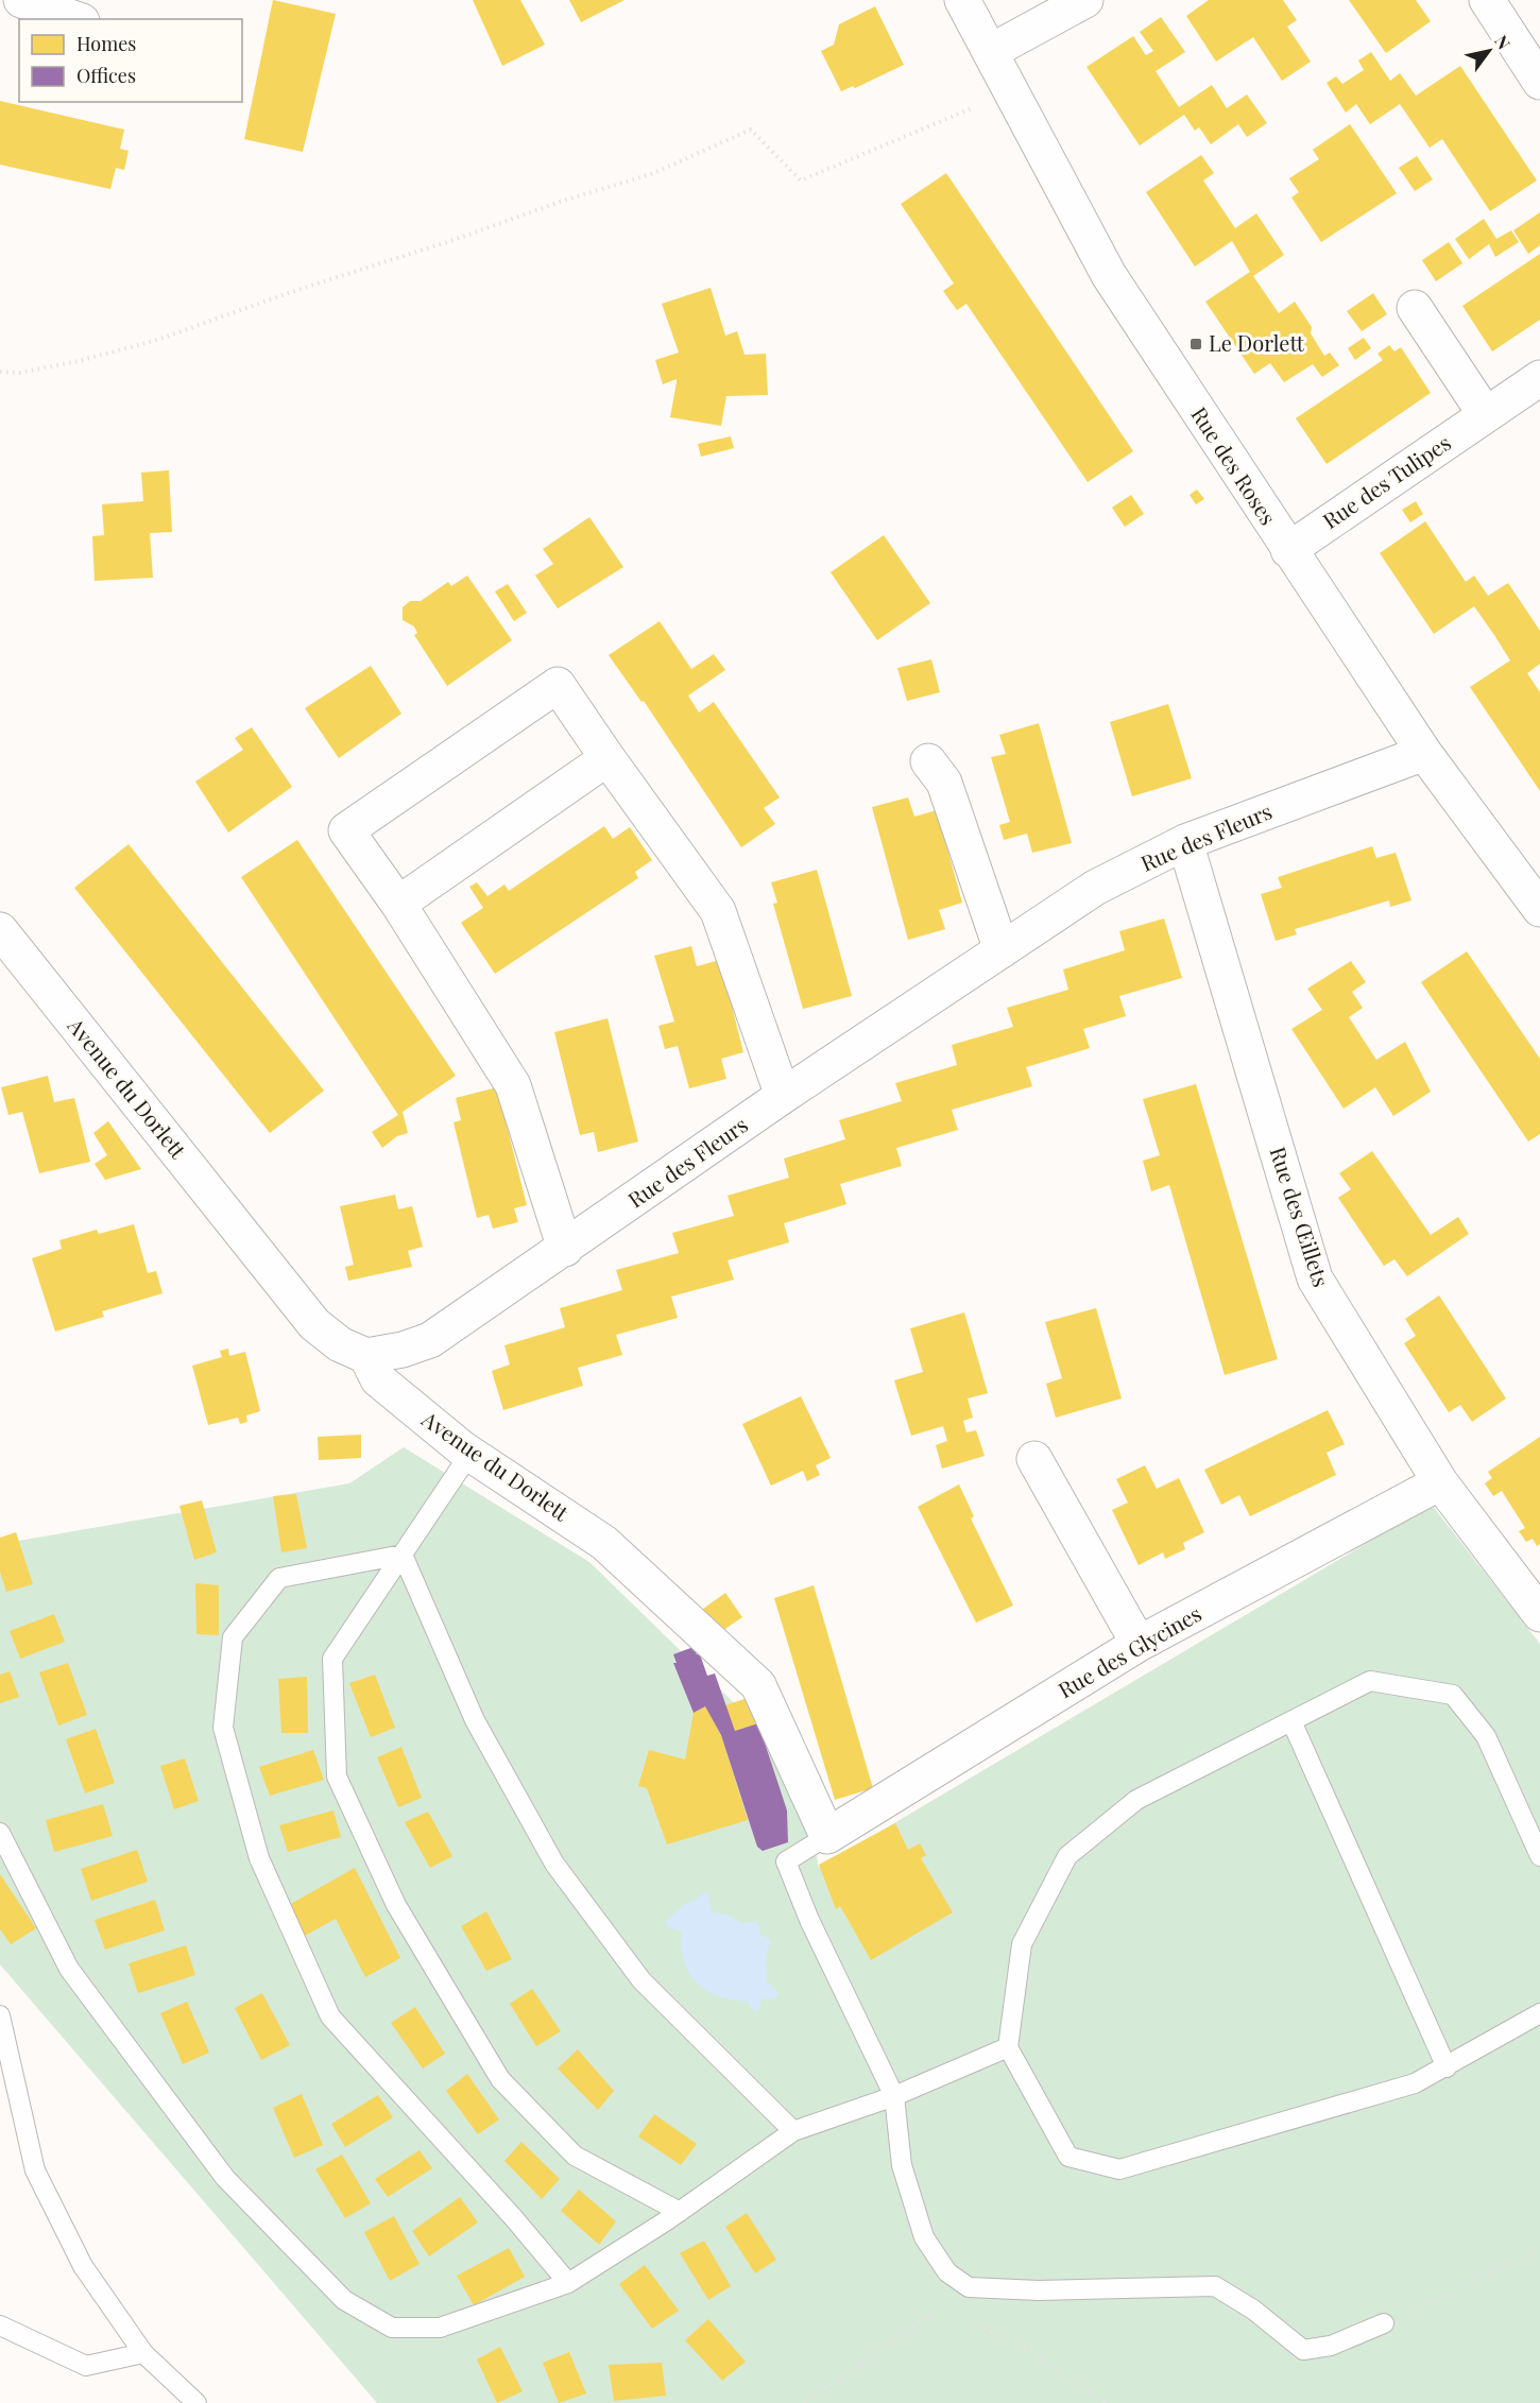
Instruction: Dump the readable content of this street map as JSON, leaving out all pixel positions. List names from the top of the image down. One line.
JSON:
{"streets":{"street":["Rue des Roses","Rue des Tulipes","Rue des Fleurs","Avenue du Dorlett","Rue des Œillets","Rue des Glycines"]},"crossings":[["Rue des Roses","Rue des Tulipes"],["Rue des Roses","Rue des Fleurs"],["Rue des Fleurs","Avenue du Dorlett"],["Rue des Fleurs","Rue des Œillets"],["Avenue du Dorlett","Rue des Glycines"],["Rue des Œillets","Rue des Glycines"]],"places":{"transit":["Le Dorlett"]},"legend":["Homes","Offices"],"north":"top right"}
